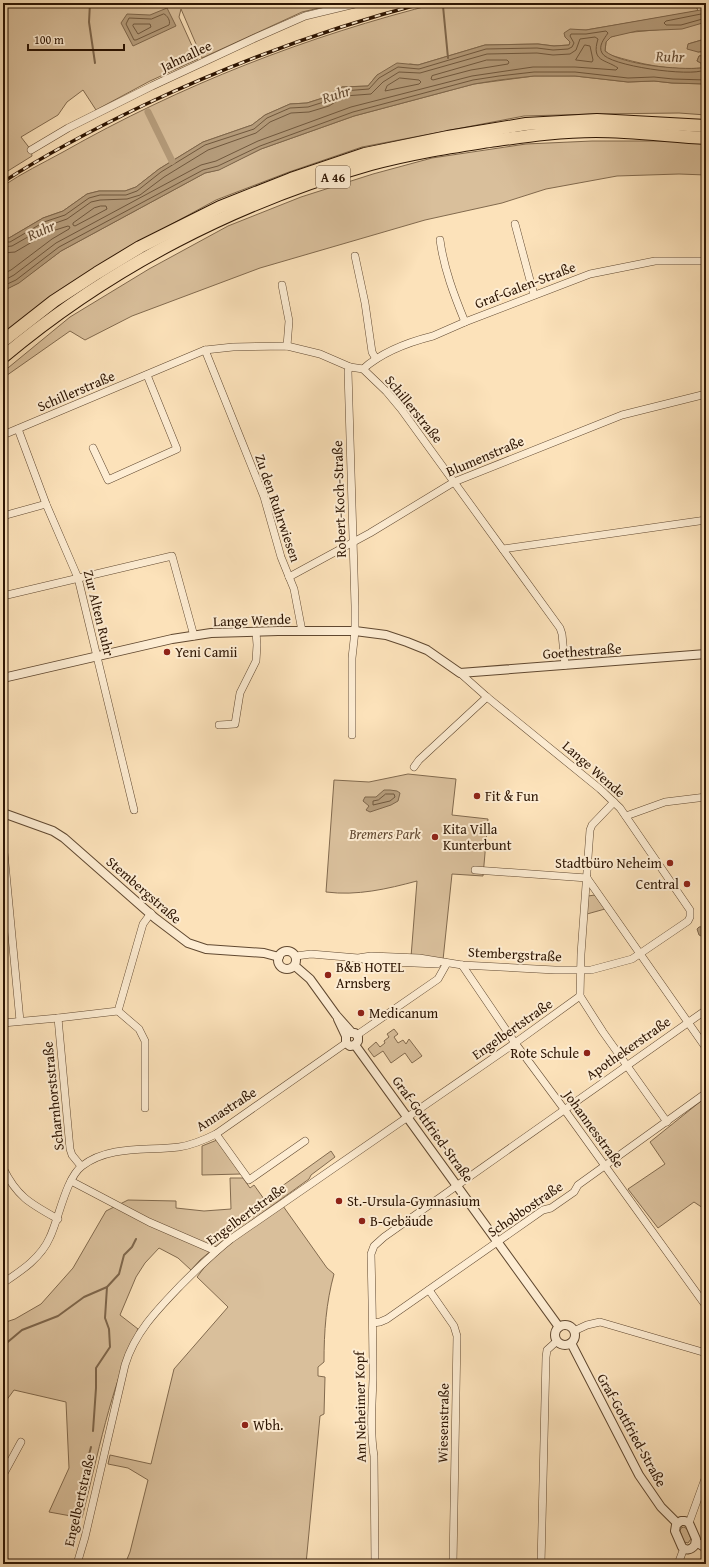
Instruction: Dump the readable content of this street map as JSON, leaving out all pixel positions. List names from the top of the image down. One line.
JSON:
{"streets":{"highway":["A 46"],"street":["Jahnallee","Graf-Galen-Straße","Schillerstraße","Blumenstraße","Robert-Koch-Straße","Zu den Ruhrwiesen","Zur Alten Ruhr","Lange Wende","Goethestraße","Stembergstraße","Engelbertstraße","Apothekerstraße","Scharnhorststraße","Annastraße","Graf-Gottfried-Straße","Johannesstraße","Schobbostraße","Am Neheimer Kopf","Wiesenstraße"]},"crossings":[["Graf-Galen-Straße","Schillerstraße"],["Schillerstraße","Blumenstraße"],["Schillerstraße","Robert-Koch-Straße"],["Schillerstraße","Zu den Ruhrwiesen"],["Schillerstraße","Zur Alten Ruhr"],["Schillerstraße","Goethestraße"],["Blumenstraße","Robert-Koch-Straße"],["Blumenstraße","Zu den Ruhrwiesen"],["Robert-Koch-Straße","Lange Wende"],["Zu den Ruhrwiesen","Lange Wende"],["Zur Alten Ruhr","Lange Wende"],["Lange Wende","Goethestraße"],["Stembergstraße","Annastraße"],["Stembergstraße","Johannesstraße"],["Engelbertstraße","Graf-Gottfried-Straße"],["Engelbertstraße","Johannesstraße"],["Apothekerstraße","Graf-Gottfried-Straße"],["Apothekerstraße","Johannesstraße"],["Apothekerstraße","Am Neheimer Kopf"],["Scharnhorststraße","Annastraße"],["Annastraße","Graf-Gottfried-Straße"],["Graf-Gottfried-Straße","Schobbostraße"],["Johannesstraße","Schobbostraße"],["Schobbostraße","Am Neheimer Kopf"],["Schobbostraße","Wiesenstraße"]],"water":["Ruhr"],"parks":["Bremers Park"],"places":["Yeni Camii","Fit & Fun","Kita Villa Kunterbunt","Stadtbüro Neheim","Central","B&B HOTEL Arnsberg","Medicanum","Rote Schule","St.-Ursula-Gymnasium","B-Gebäude","Wbh."],"scale_bar":"100 m"}
